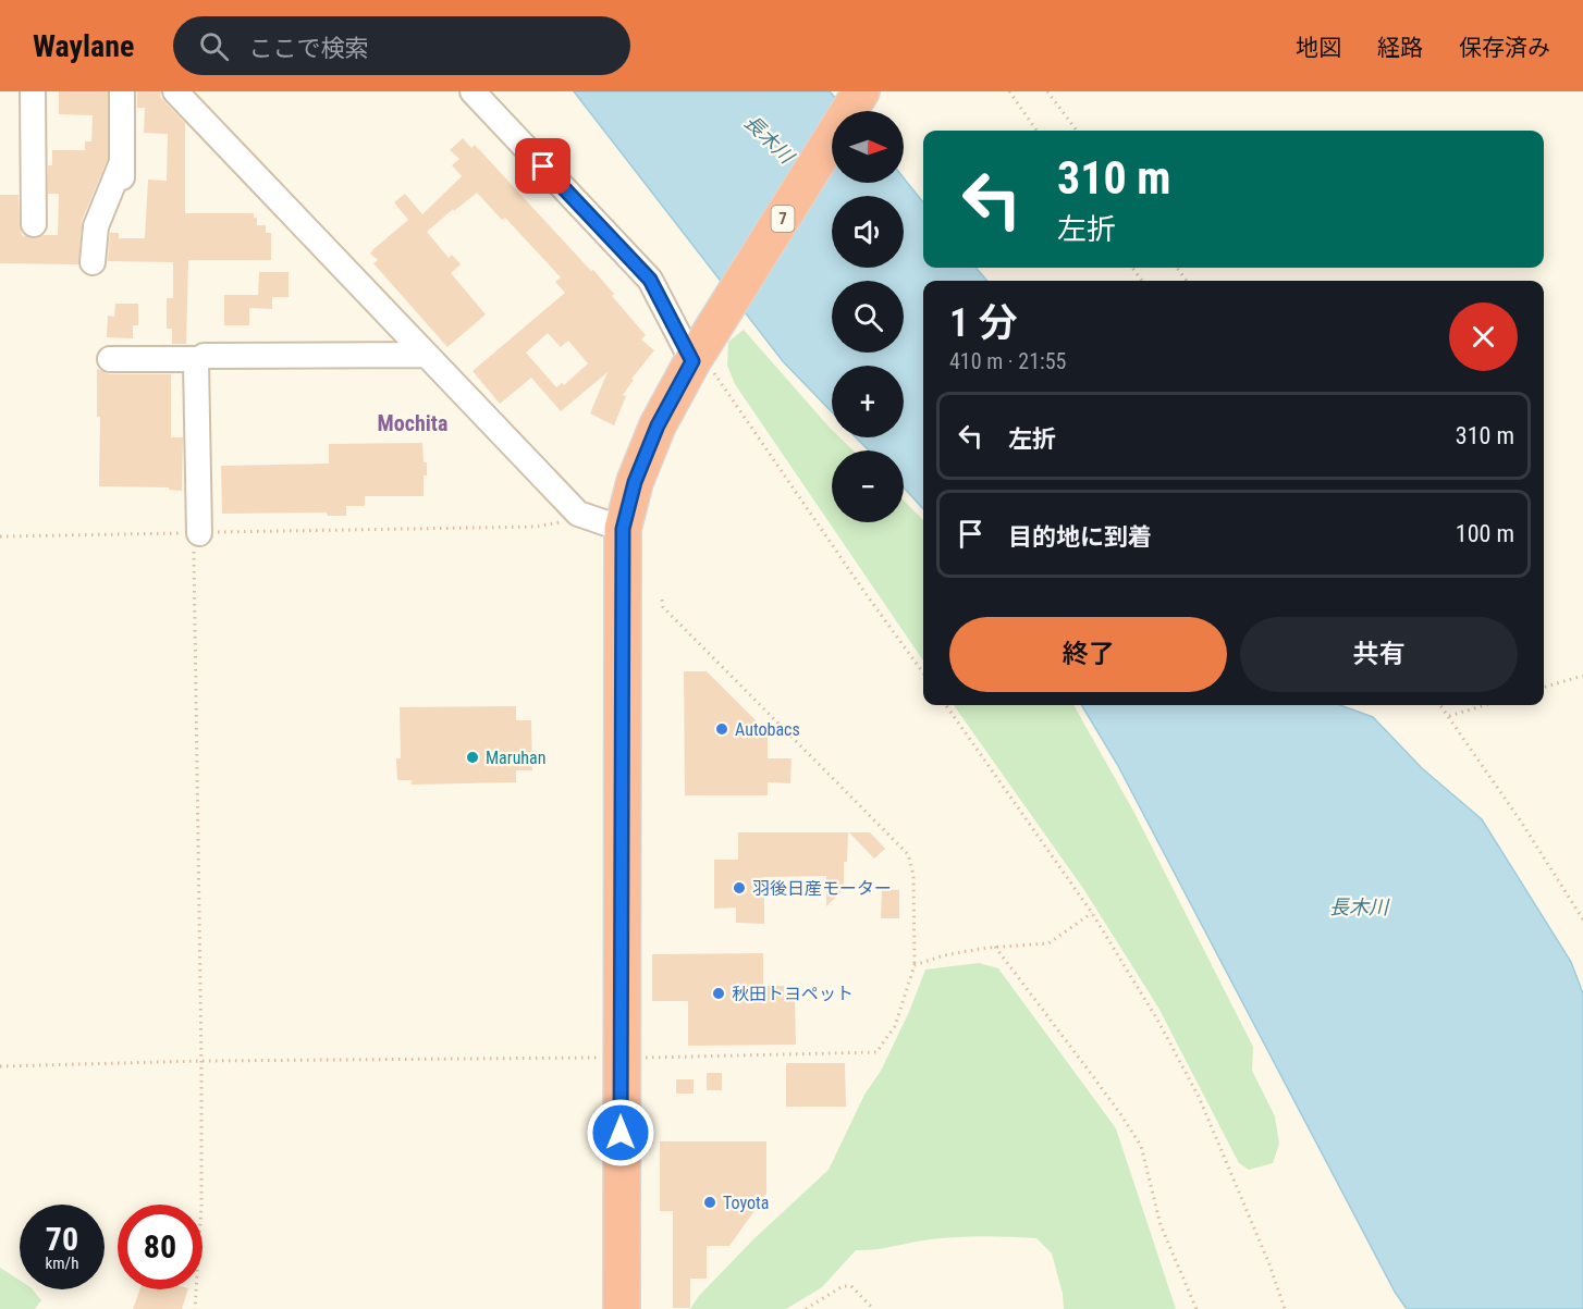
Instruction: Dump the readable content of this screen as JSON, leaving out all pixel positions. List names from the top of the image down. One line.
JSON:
{"streets":{"highway":["7"]},"districts":["Mochita"],"water":["長木川"],"places":["Autobacs","Maruhan","羽後日産モーター","秋田トヨペット","Toyota"],"north":"right","page":{"header":"Waylane","search":"ここで検索","nav":["地図","経路","保存済み"],"map_buttons":["+","−"],"turn":["310 m","左折"],"heading":["1 分","410 m · 21:55"],"list":[{"name":"左折","value":"310 m"},{"name":"目的地に到着","value":"100 m"}],"buttons":["終了","共有"],"speed":"70 km/h","limit":"80"}}
